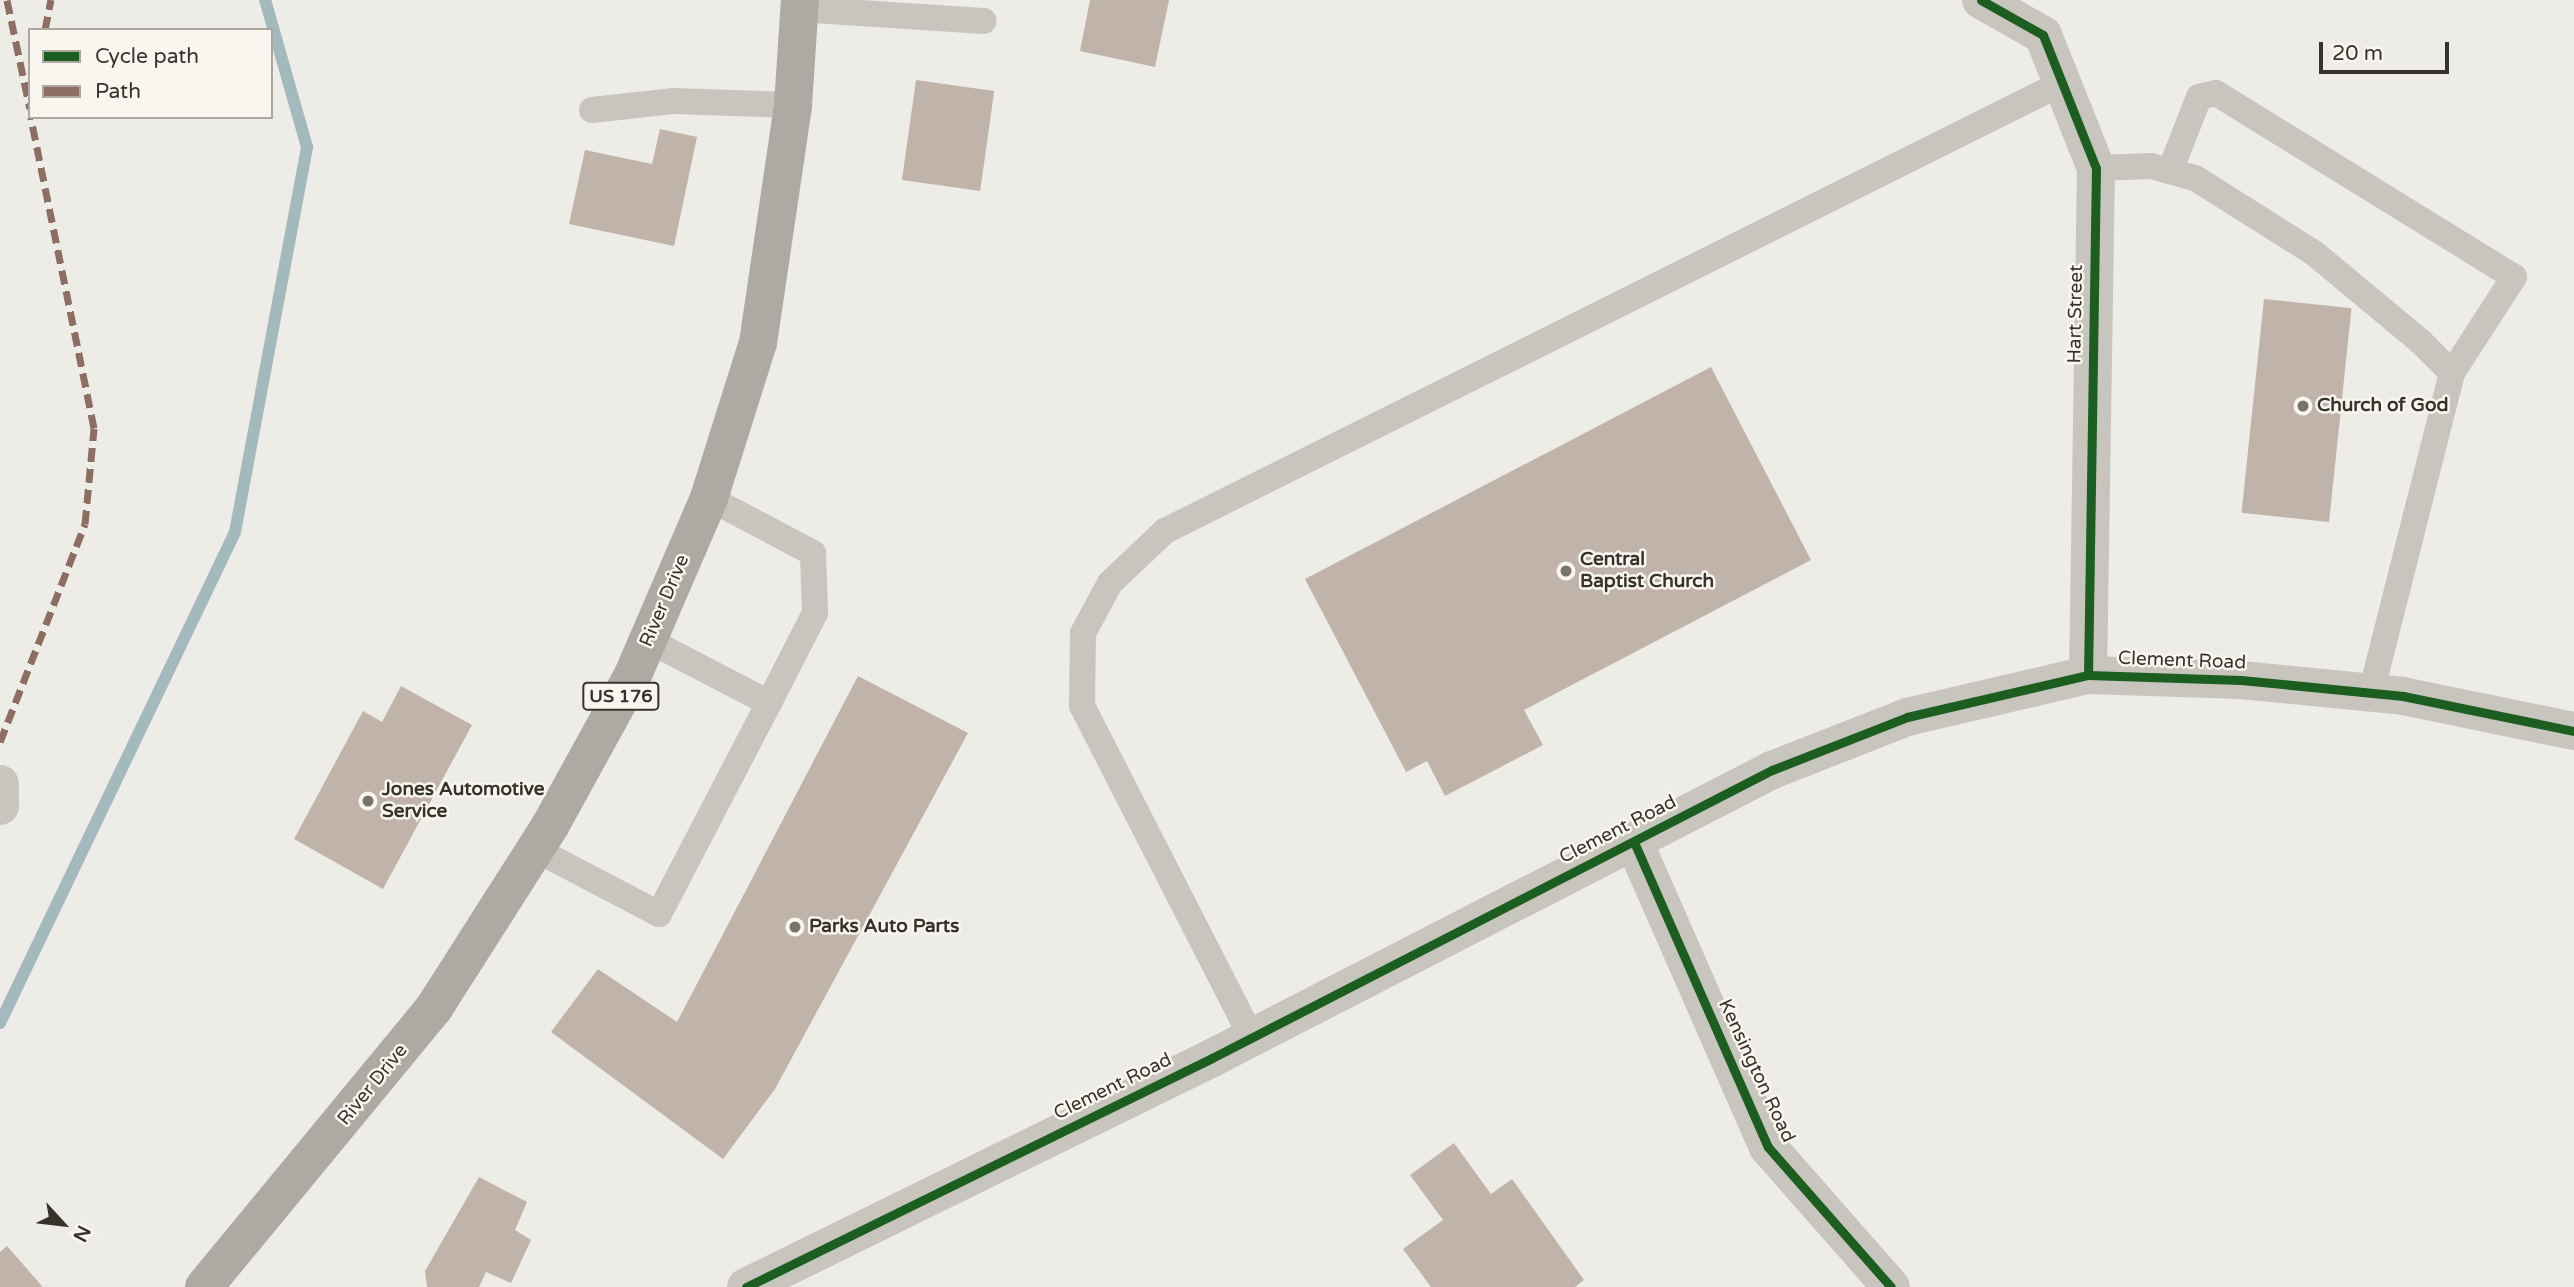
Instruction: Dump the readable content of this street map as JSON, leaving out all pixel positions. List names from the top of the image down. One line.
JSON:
{"streets":{"main road":["River Drive","US 176"],"street":["Hart Street","Clement Road","Kensington Road"]},"crossings":[["Hart Street","Clement Road"],["Clement Road","Kensington Road"]],"places":["Church of God","Central Baptist Church","Jones Automotive Service","Parks Auto Parts"],"legend":["Cycle path","Path"],"scale_bar":"20 m","north":"bottom right"}
